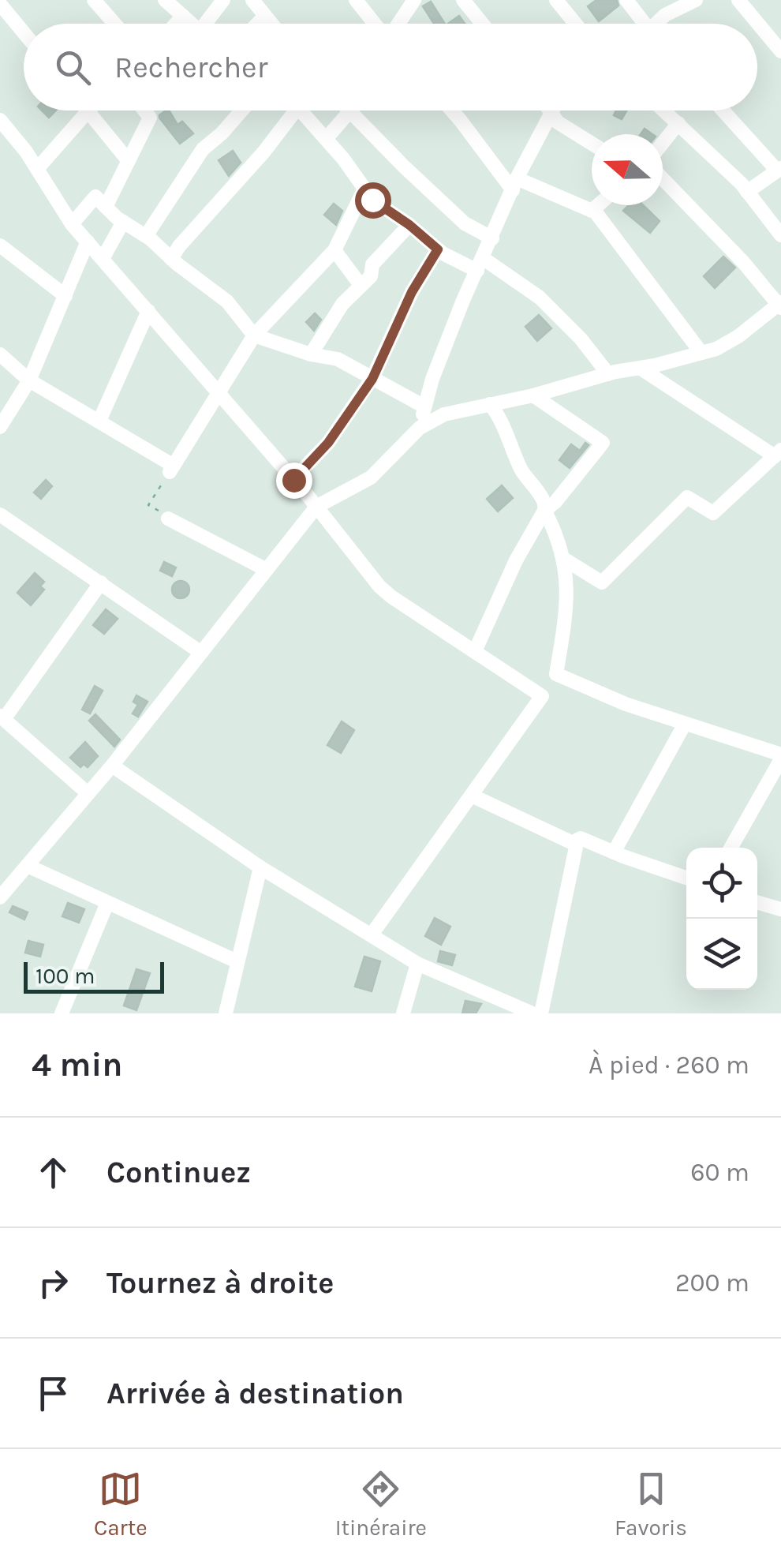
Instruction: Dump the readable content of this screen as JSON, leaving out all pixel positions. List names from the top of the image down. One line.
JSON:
{"scale_bar":"100 m","north":"left","page":{"search":"Rechercher","scale":"100 m","heading":["4 min","À pied · 260 m"],"list":[["Continuez","60 m"],["Tournez à droite","200 m"],"Arrivée à destination"],"nav":["Carte","Itinéraire","Favoris"]}}
